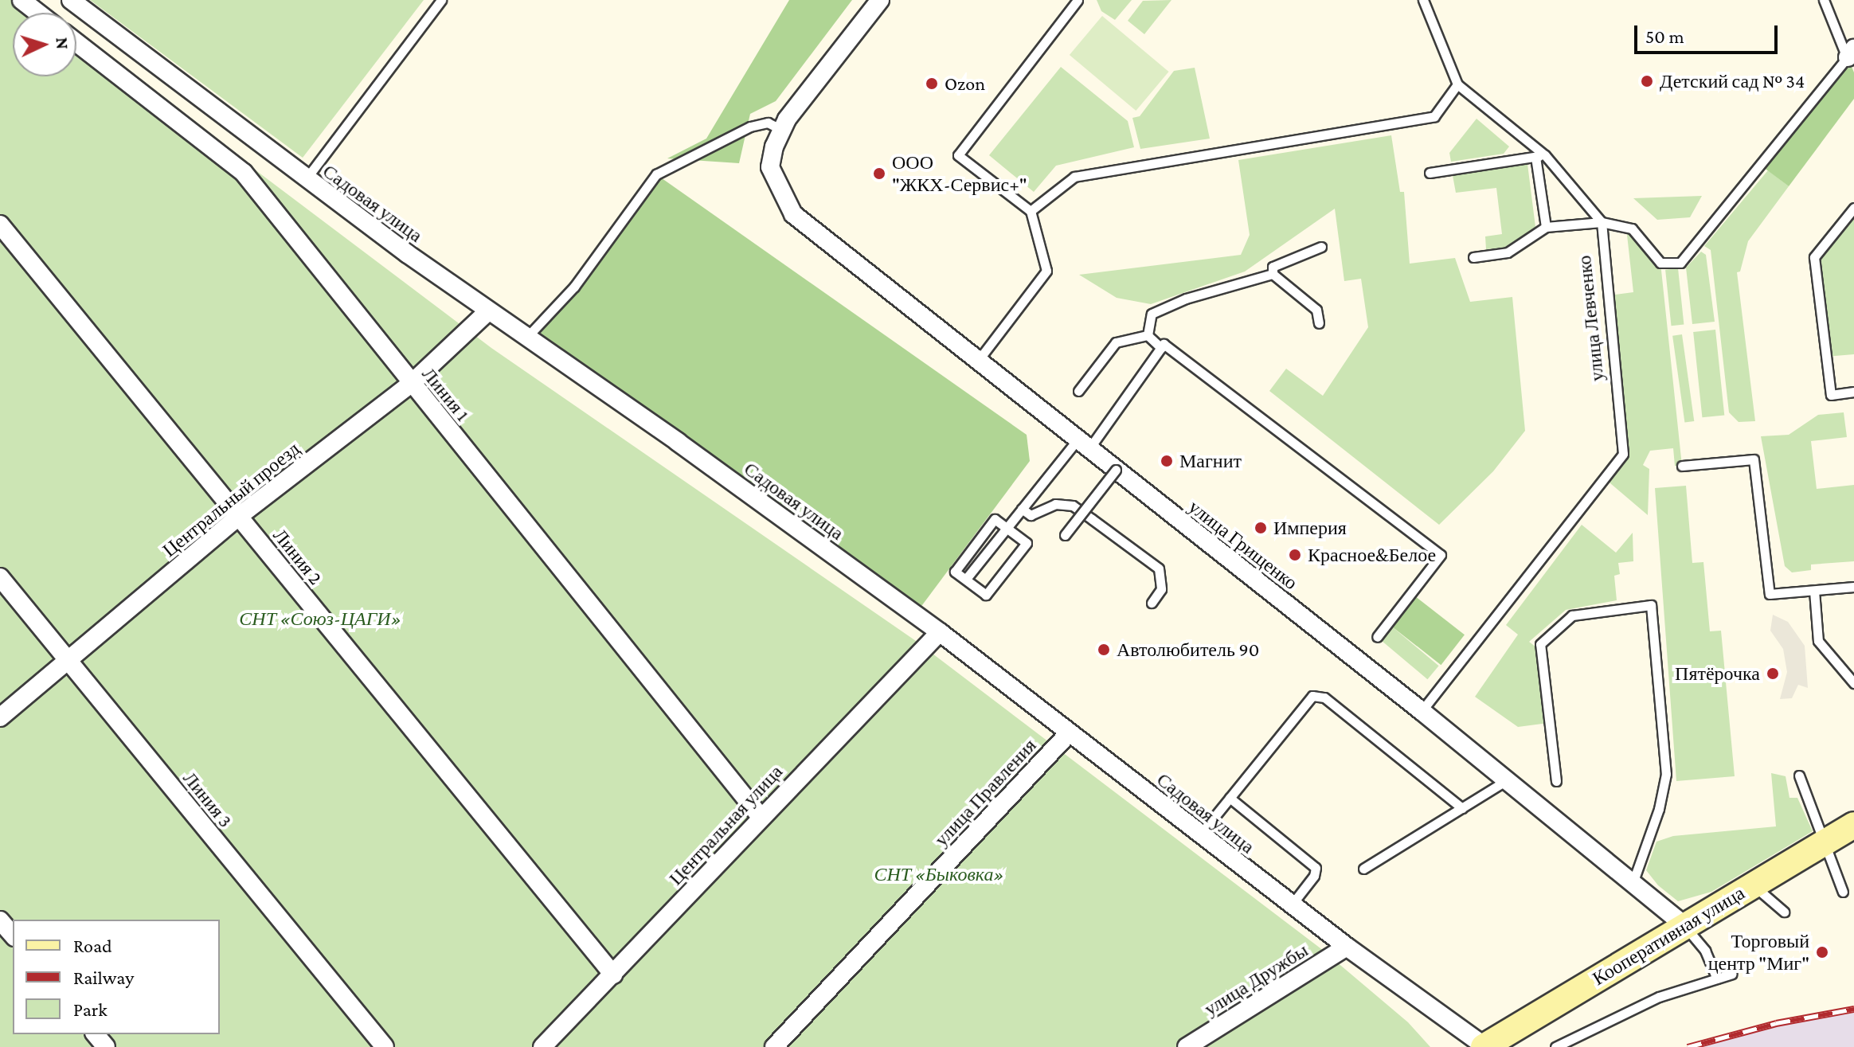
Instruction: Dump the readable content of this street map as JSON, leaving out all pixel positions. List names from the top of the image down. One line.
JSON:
{"streets":{"main road":["Кооперативная улица"],"street":["Садовая улица","Линия 1","Центральный проезд","улица Грищенко","Линия 2","улица Правления","Линия 3","Центральная улица","улица Дружбы"],"lane":["улица Левченко"]},"crossings":[["Садовая улица","Центральный проезд"],["Садовая улица","улица Правления"],["Садовая улица","Центральная улица"],["Садовая улица","Кооперативная улица"],["Садовая улица","улица Дружбы"],["улица Левченко","улица Грищенко"],["Линия 1","Центральный проезд"],["Линия 1","Центральная улица"],["Центральный проезд","Линия 2"],["Центральный проезд","Линия 3"],["улица Грищенко","Кооперативная улица"],["Линия 2","Центральная улица"]],"parks":["СНТ «Союз-ЦАГИ»","СНТ «Быковка»"],"places":["Детский сад № 34","Ozon","ООО \"ЖКХ-Сервис+\"","Магнит","Империя","Красное&Белое","Автолюбитель 90","Пятёрочка","Торговый центр \"Миг\""],"legend":["Road","Railway","Park"],"scale_bar":"50 m","north":"right"}
